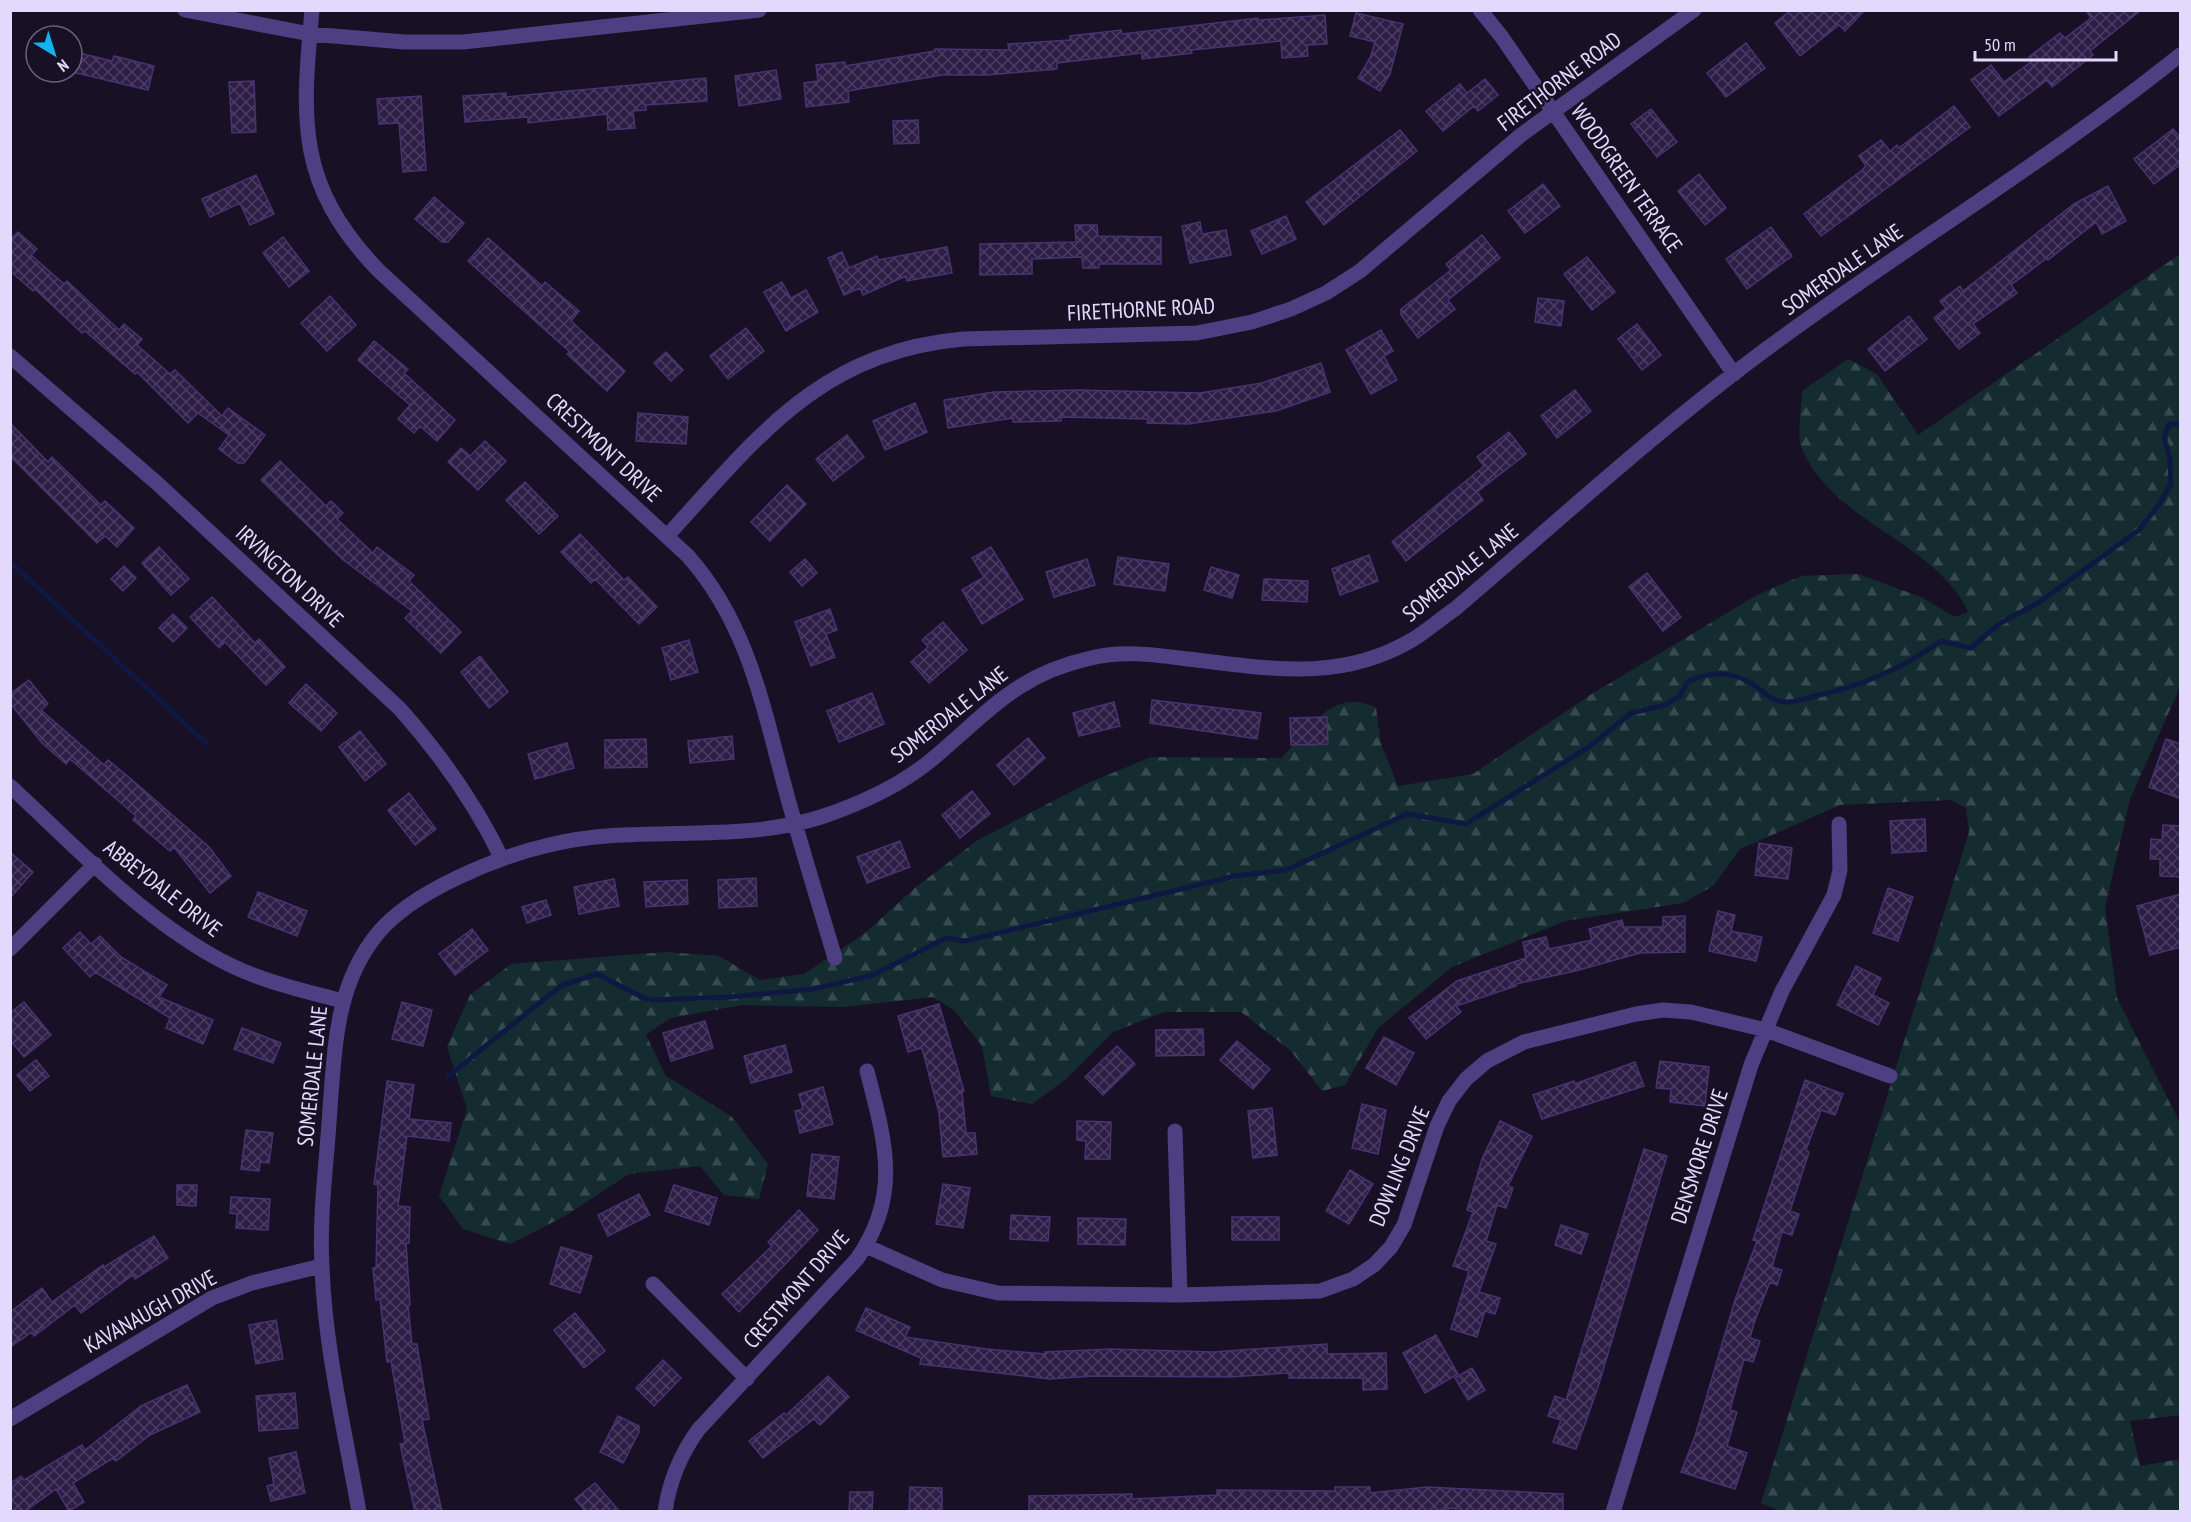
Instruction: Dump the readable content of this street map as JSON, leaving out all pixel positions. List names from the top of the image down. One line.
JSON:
{"streets":{"street":["FIRETHORNE ROAD","WOODGREEN TERRACE","SOMERDALE LANE","CRESTMONT DRIVE","IRVINGTON DRIVE","ABBEYDALE DRIVE","DENSMORE DRIVE","DOWLING DRIVE","KAVANAUGH DRIVE"]},"crossings":[["FIRETHORNE ROAD","WOODGREEN TERRACE"],["FIRETHORNE ROAD","CRESTMONT DRIVE"],["WOODGREEN TERRACE","SOMERDALE LANE"],["SOMERDALE LANE","CRESTMONT DRIVE"],["SOMERDALE LANE","IRVINGTON DRIVE"],["SOMERDALE LANE","ABBEYDALE DRIVE"],["SOMERDALE LANE","KAVANAUGH DRIVE"],["CRESTMONT DRIVE","DOWLING DRIVE"],["DENSMORE DRIVE","DOWLING DRIVE"]],"scale_bar":"50 m","north":"bottom right"}
